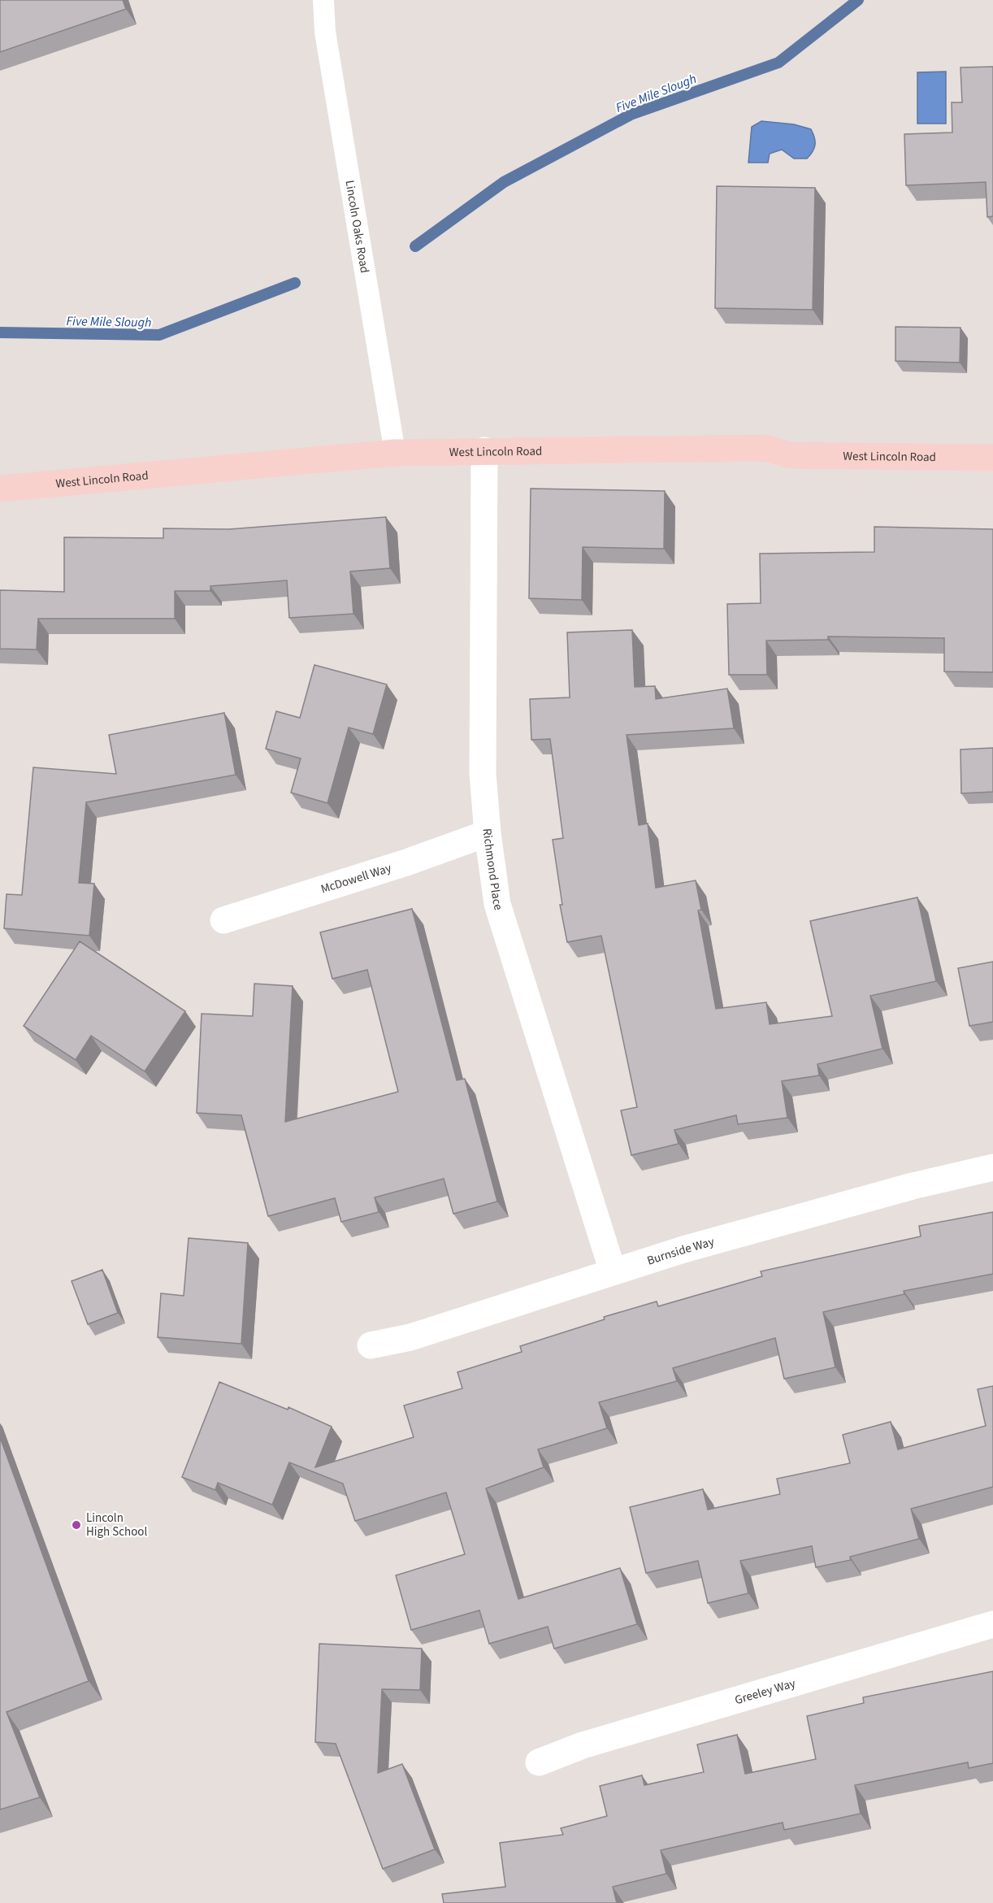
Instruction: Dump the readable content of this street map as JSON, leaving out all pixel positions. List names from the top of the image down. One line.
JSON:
{"streets":{"street":["West Lincoln Road","Richmond Place","McDowell Way","Burnside Way","Greeley Way"],"lane":["Lincoln Oaks Road"]},"crossings":[["Lincoln Oaks Road","West Lincoln Road"],["West Lincoln Road","Richmond Place"],["Richmond Place","McDowell Way"],["Richmond Place","Burnside Way"]],"water":["Five Mile Slough"],"places":["Lincoln High School"]}
